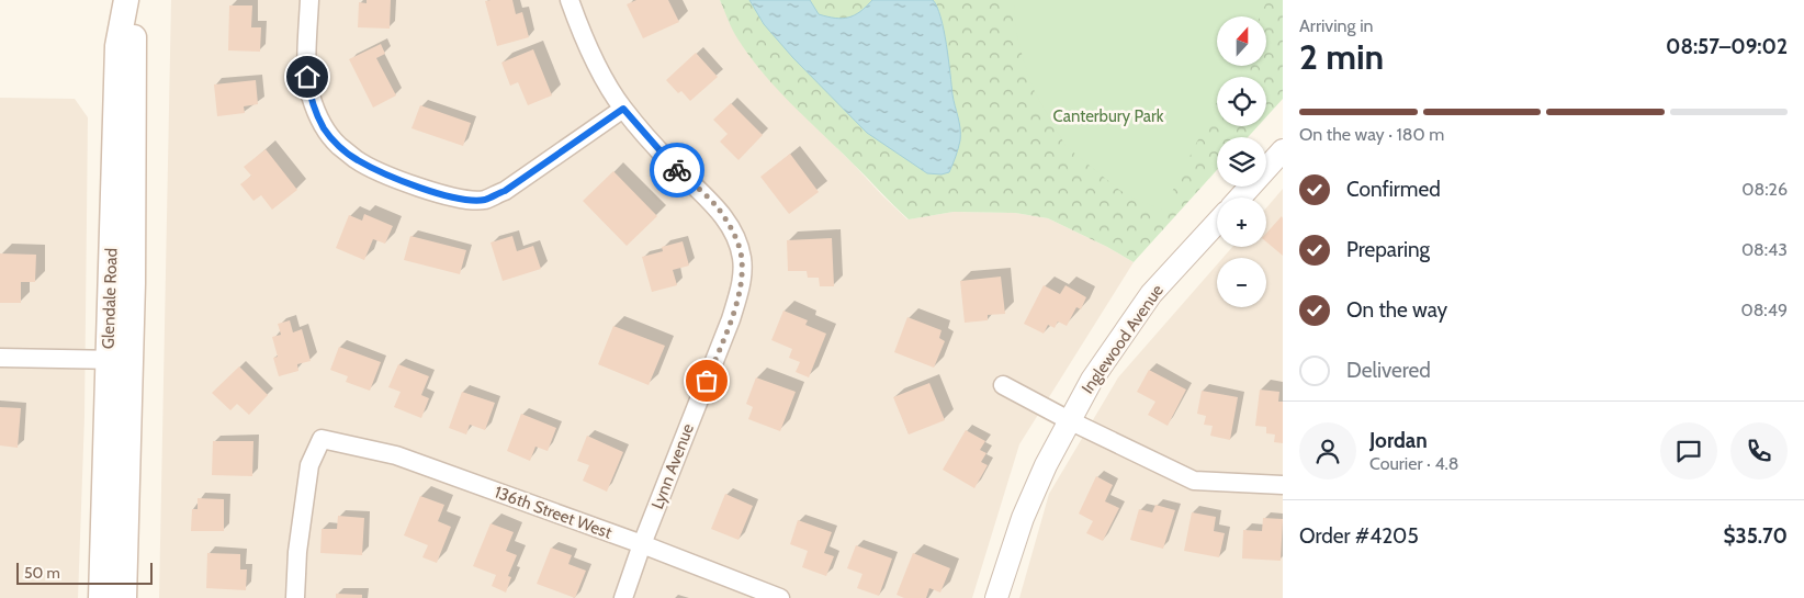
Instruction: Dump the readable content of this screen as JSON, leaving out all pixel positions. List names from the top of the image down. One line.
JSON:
{"streets":{"main road":["Glendale Road"],"street":["Inglewood Avenue","Lynn Avenue","136th Street West"]},"crossings":[["Lynn Avenue","136th Street West"]],"parks":["Canterbury Park"],"scale_bar":"50 m","north":"top","page":{"heading":["2 min","Arriving in","08:57–09:02"],"panel":["Jordan","Courier · 4.8","Order #4205","$35.70"],"map_buttons":["+","−"],"bar":"On the way · 180 m","list":[["Confirmed","08:26"],["Preparing","08:43"],["On the way","08:49"],"Delivered"],"scale":"50 m"}}
